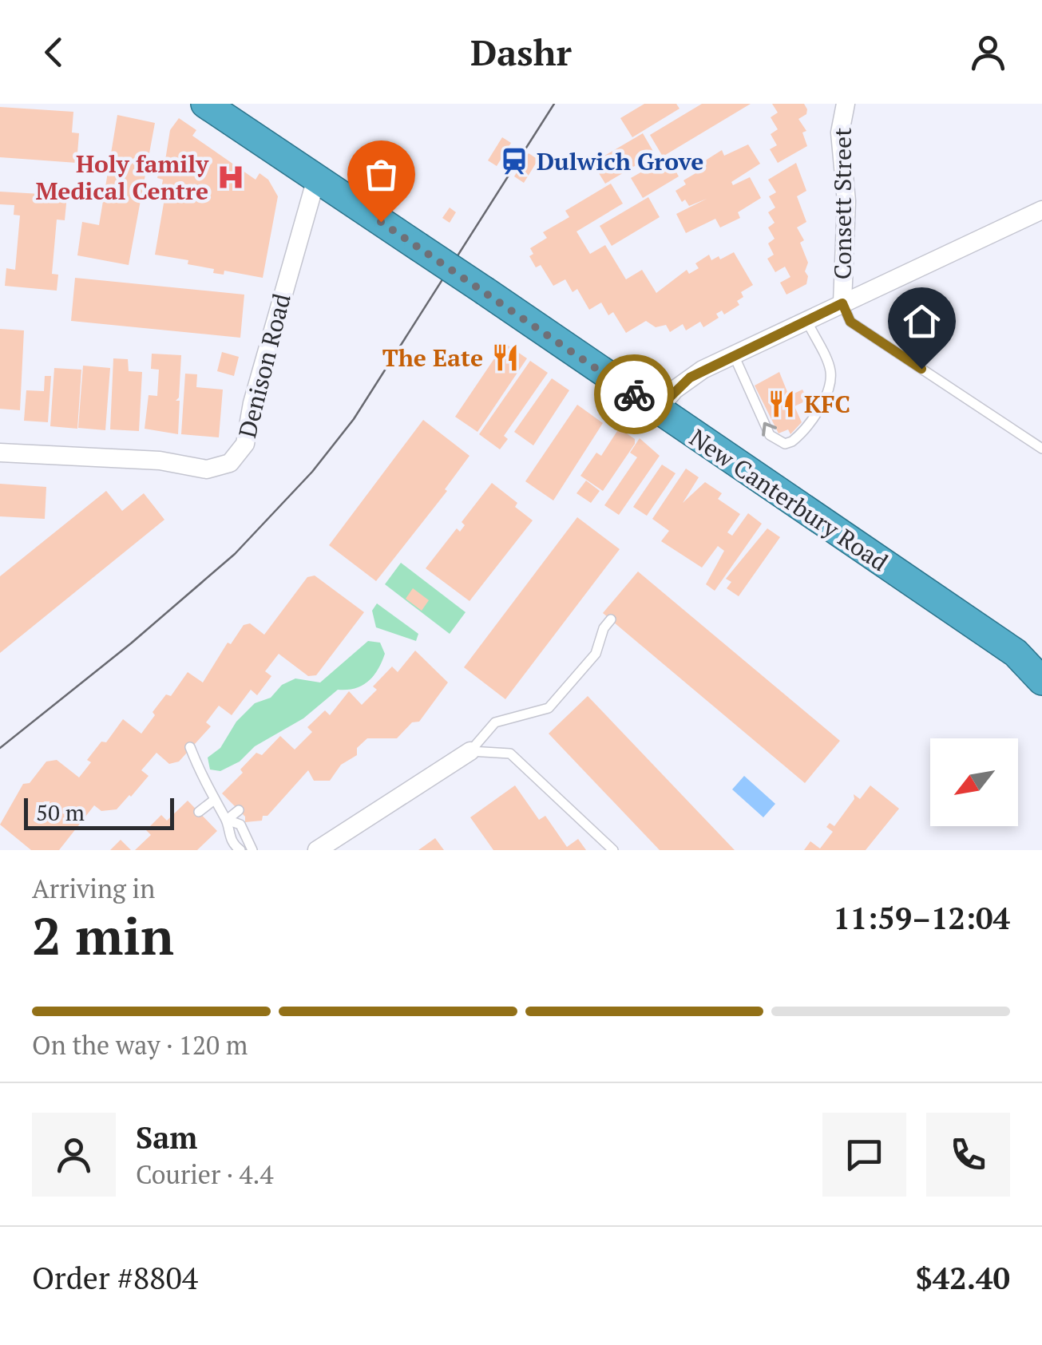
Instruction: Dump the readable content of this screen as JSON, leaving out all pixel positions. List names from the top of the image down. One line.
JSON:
{"streets":{"highway":["New Canterbury Road"],"street":["Consett Street","Denison Road"]},"crossings":[["Denison Road","New Canterbury Road"]],"places":{"station":["Dulwich Grove"],"hospital":["Holy family Medical Centre"],"restaurant":["The Eate","KFC"]},"scale_bar":"50 m","north":"bottom left","page":{"header":"Dashr","scale":"50 m","heading":["2 min","Arriving in","11:59–12:04"],"panel":["Sam","Courier · 4.4","Order #8804","$42.40"],"bar":"On the way · 120 m"}}
